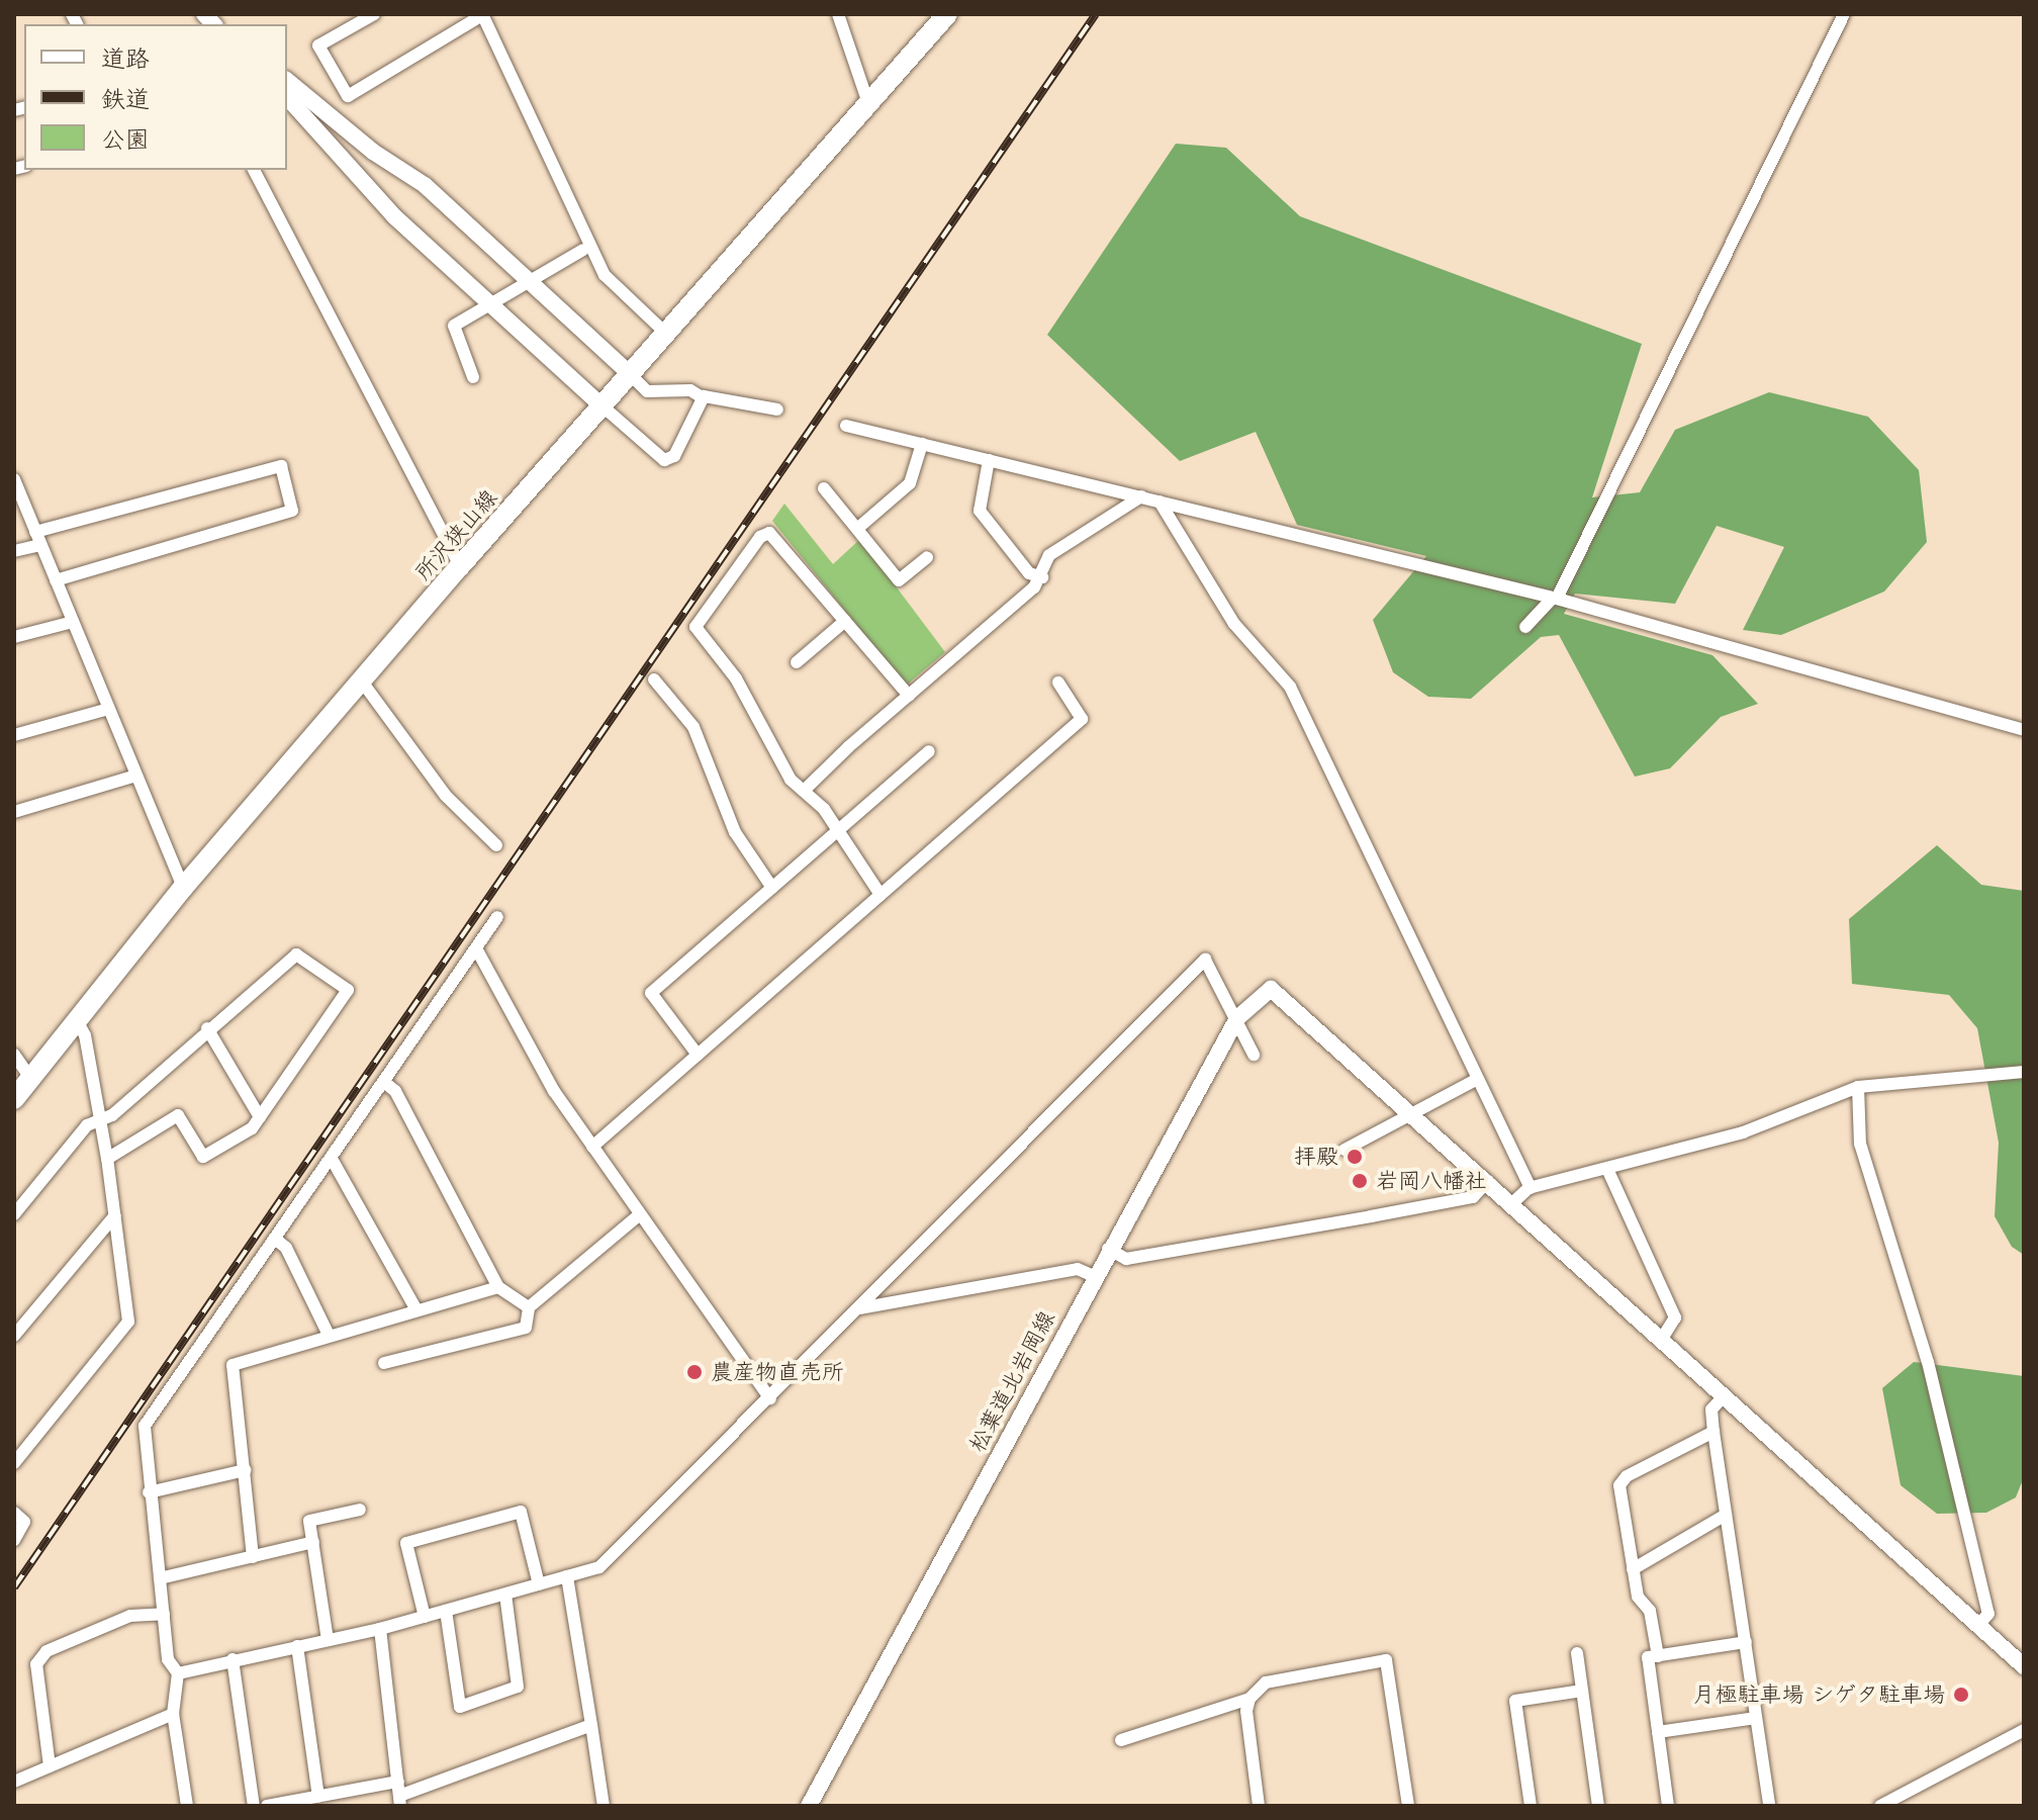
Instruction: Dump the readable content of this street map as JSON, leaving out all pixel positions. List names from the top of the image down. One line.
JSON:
{"streets":{"main road":["所沢狭山線"],"street":["松葉道北岩岡線"]},"places":["拝殿","岩岡八幡社","農産物直売所","月極駐車場 シゲタ駐車場"],"legend":["道路","鉄道","公園"]}
